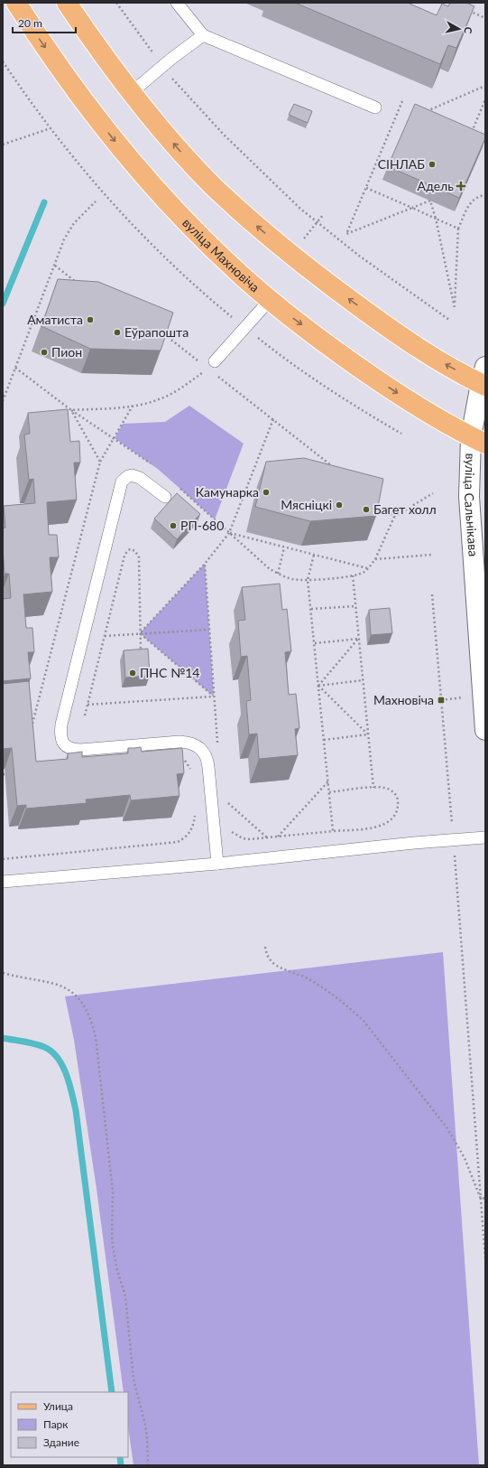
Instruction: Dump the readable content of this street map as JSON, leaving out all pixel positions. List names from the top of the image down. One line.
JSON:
{"streets":{"main road":["вуліца Махновіча"],"street":["вуліца Сальнікава"]},"crossings":[["вуліца Махновіча","вуліца Сальнікава"]],"places":{"other":["СІНЛАБ","Аматиста","Еўрапошта","Пион","Камунарка","Мясніцкі","Багет холл","РП-680","ПНС №14"],"health":["Адель"],"transit":["Махновіча"]},"legend":["Улица","Парк","Здание"],"scale_bar":"20 m","north":"right"}
